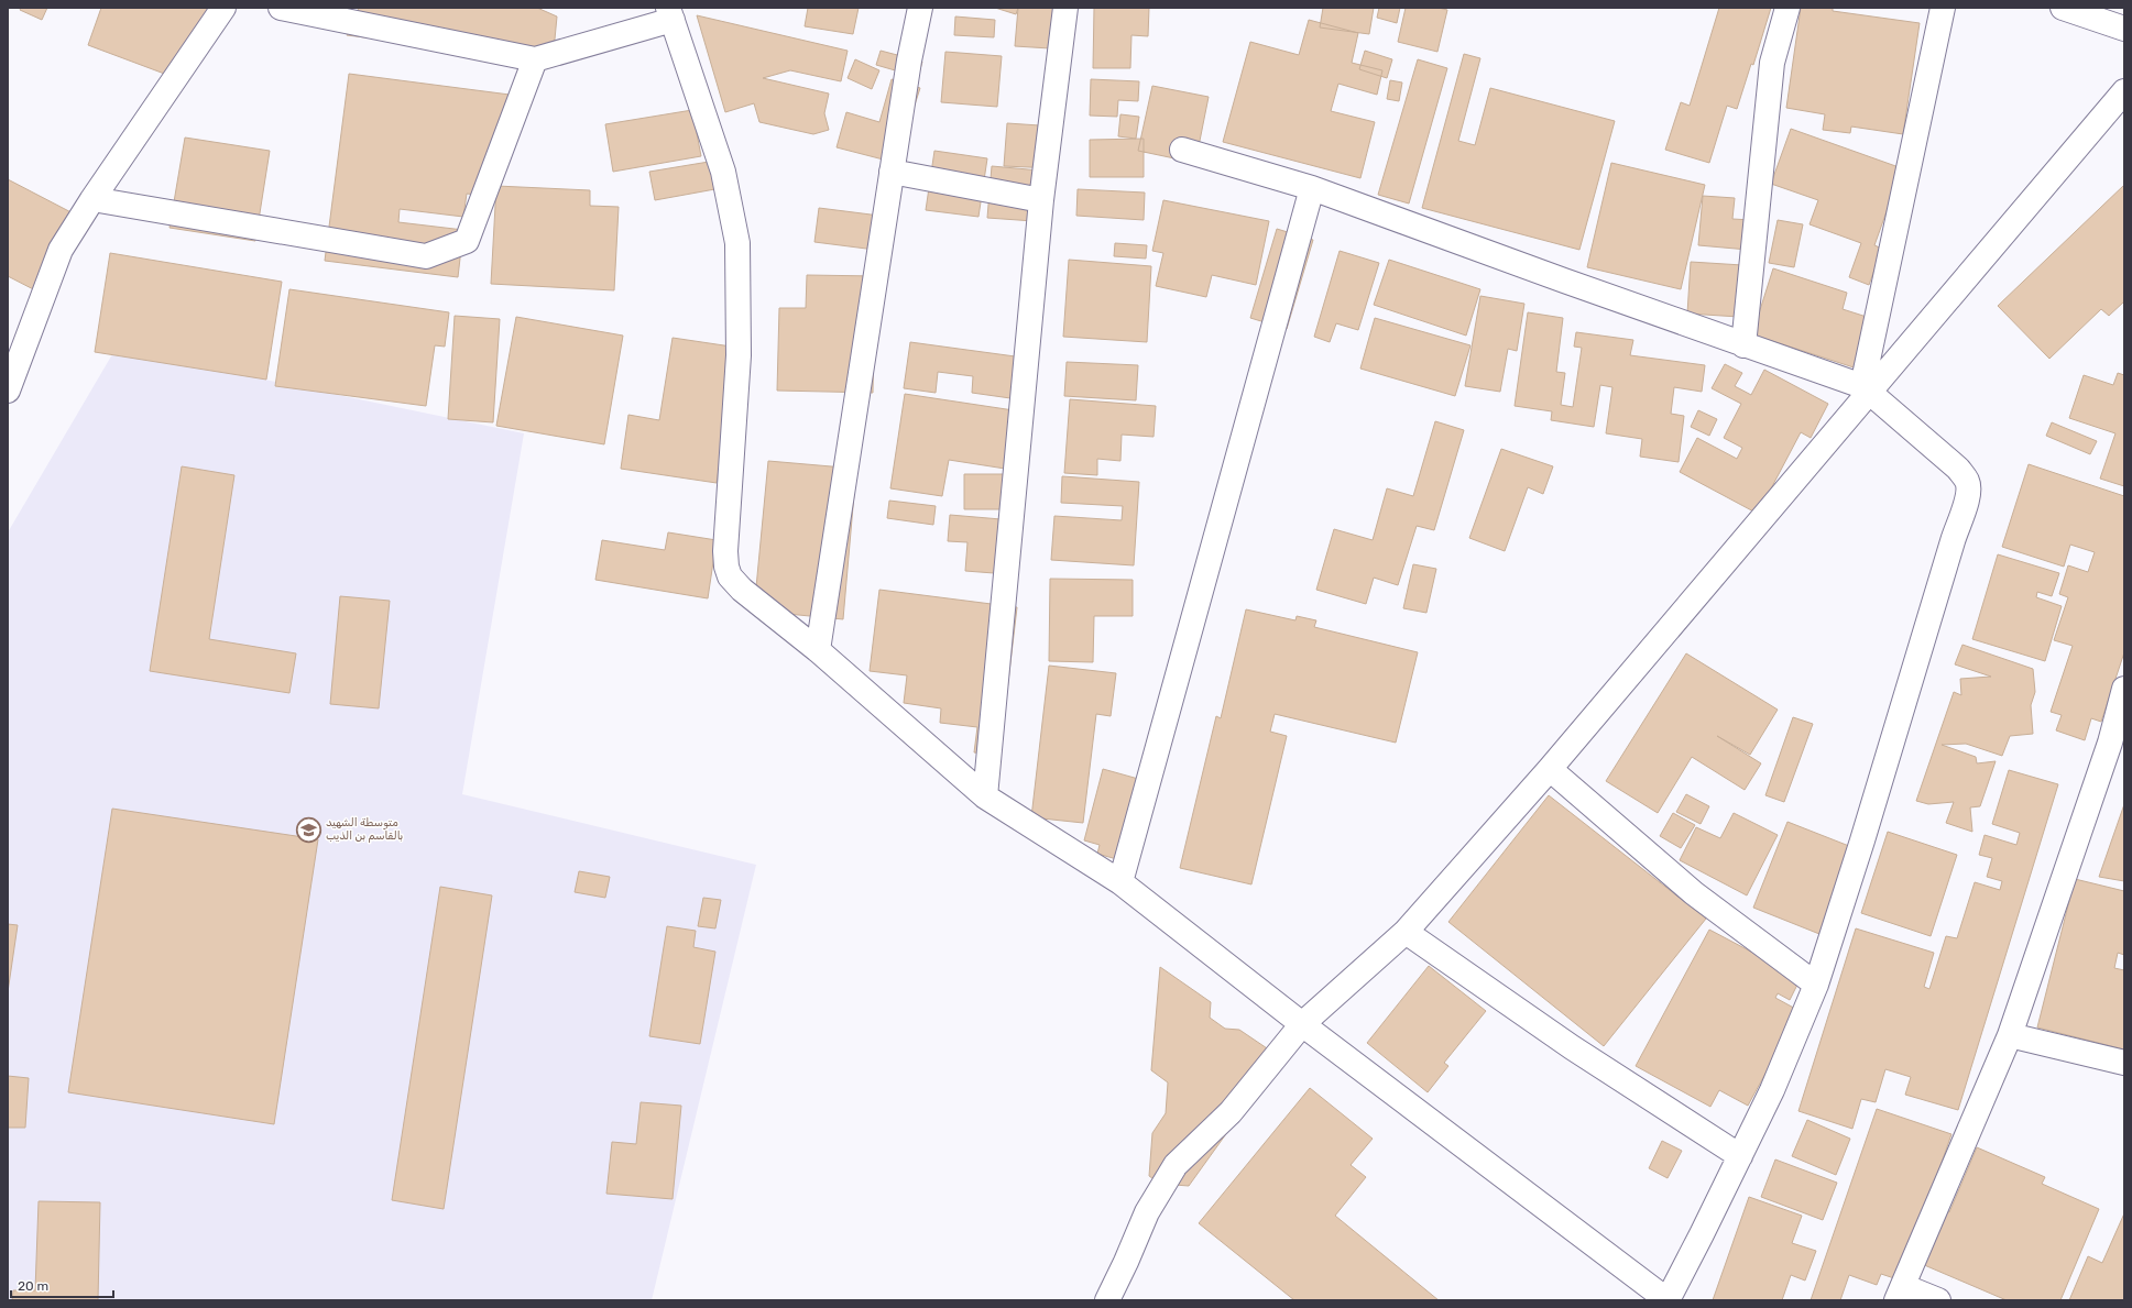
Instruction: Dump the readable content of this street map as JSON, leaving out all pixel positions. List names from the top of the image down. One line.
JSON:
{"places":{"school or university":["متوسطة الشهيد بالقاسم بن الذيب"]},"scale_bar":"20 m"}
